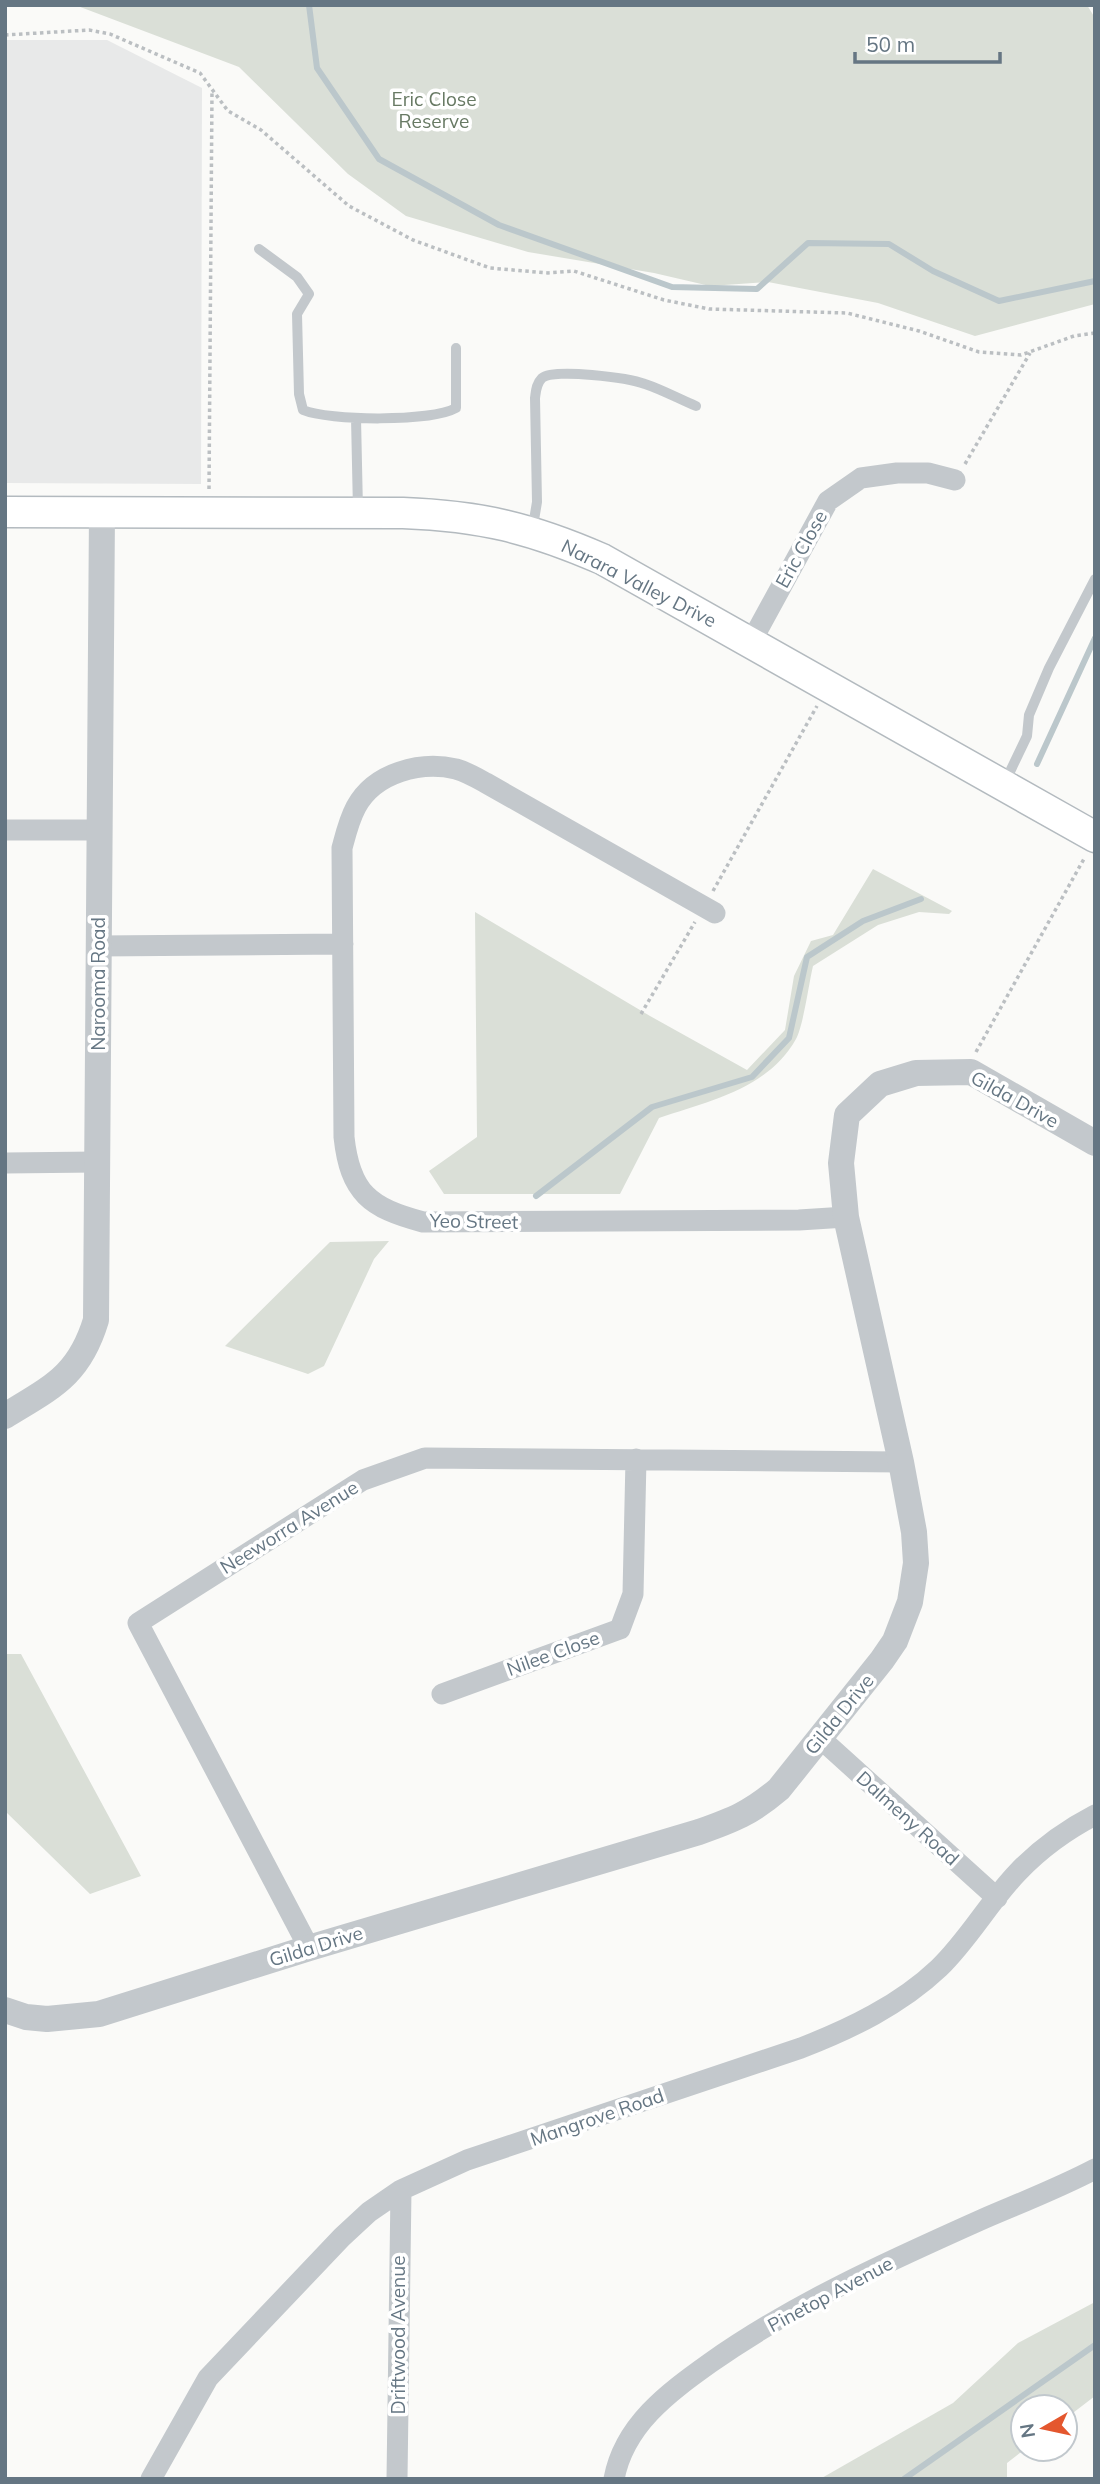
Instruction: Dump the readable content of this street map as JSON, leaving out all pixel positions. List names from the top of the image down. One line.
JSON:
{"streets":{"main road":["Narara Valley Drive"],"street":["Eric Close","Narooma Road","Gilda Drive","Yeo Street","Neeworra Avenue","Nilee Close","Dalmeny Road","Mangrove Road","Pinetop Avenue","Driftwood Avenue"]},"crossings":[["Eric Close","Narara Valley Drive"],["Narara Valley Drive","Narooma Road"],["Gilda Drive","Yeo Street"],["Gilda Drive","Neeworra Avenue"],["Gilda Drive","Dalmeny Road"],["Neeworra Avenue","Nilee Close"],["Dalmeny Road","Mangrove Road"],["Mangrove Road","Driftwood Avenue"]],"parks":["Eric Close Reserve"],"scale_bar":"50 m","north":"left"}
